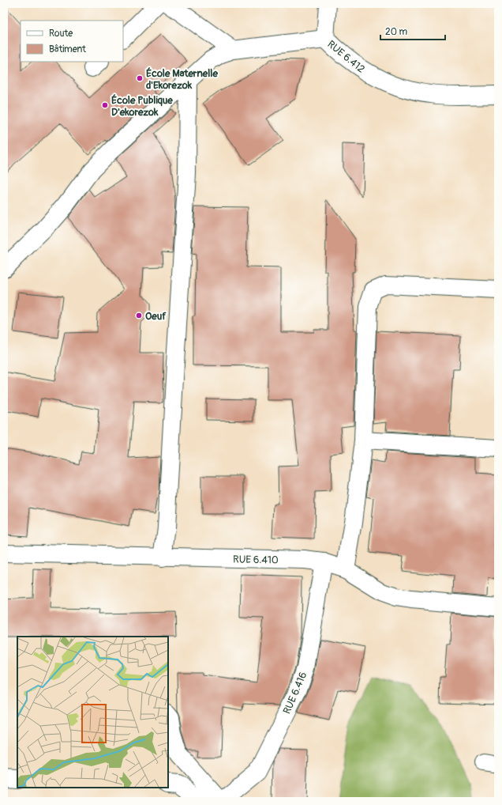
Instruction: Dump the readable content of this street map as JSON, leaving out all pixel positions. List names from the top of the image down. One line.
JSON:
{"streets":{"street":["RUE 6.412","RUE 6.410","RUE 6.416"]},"crossings":[["RUE 6.410","RUE 6.416"]],"places":["École Maternelle d'Ekorezok","École Publique D'ekorezok","Oeuf"],"legend":["Route","Bâtiment"],"scale_bar":"20 m"}
